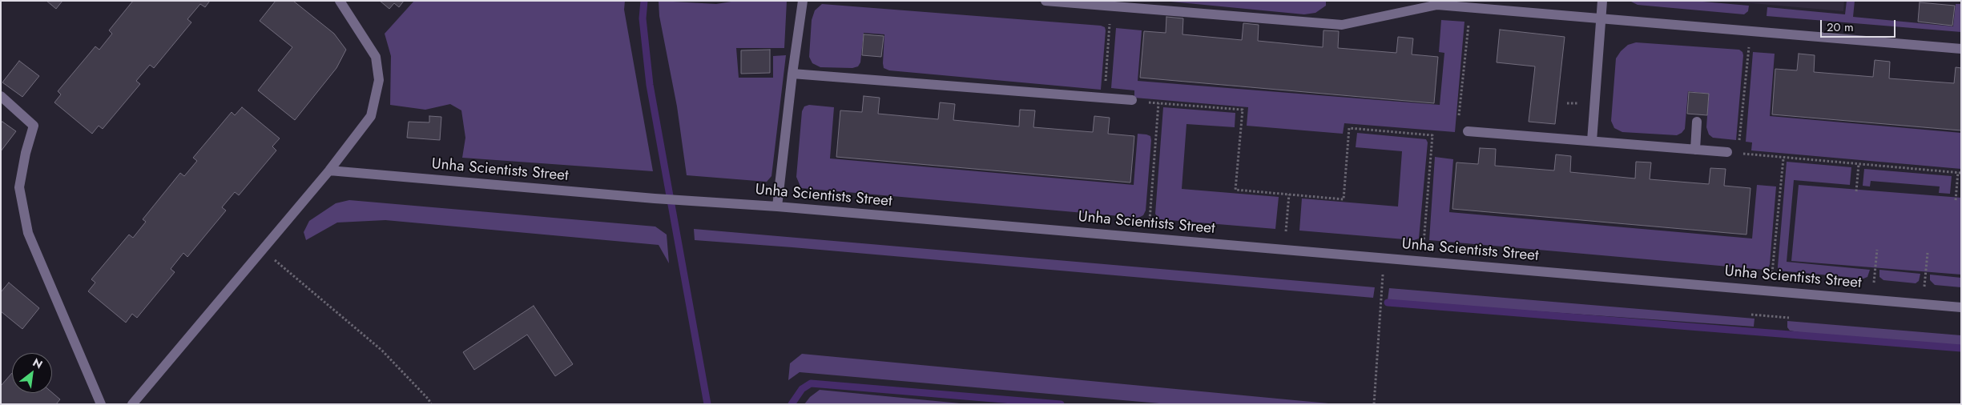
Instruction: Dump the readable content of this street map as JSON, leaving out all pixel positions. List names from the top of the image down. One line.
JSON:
{"streets":{"street":["Unha Scientists Street"]},"scale_bar":"20 m","north":"top right"}
